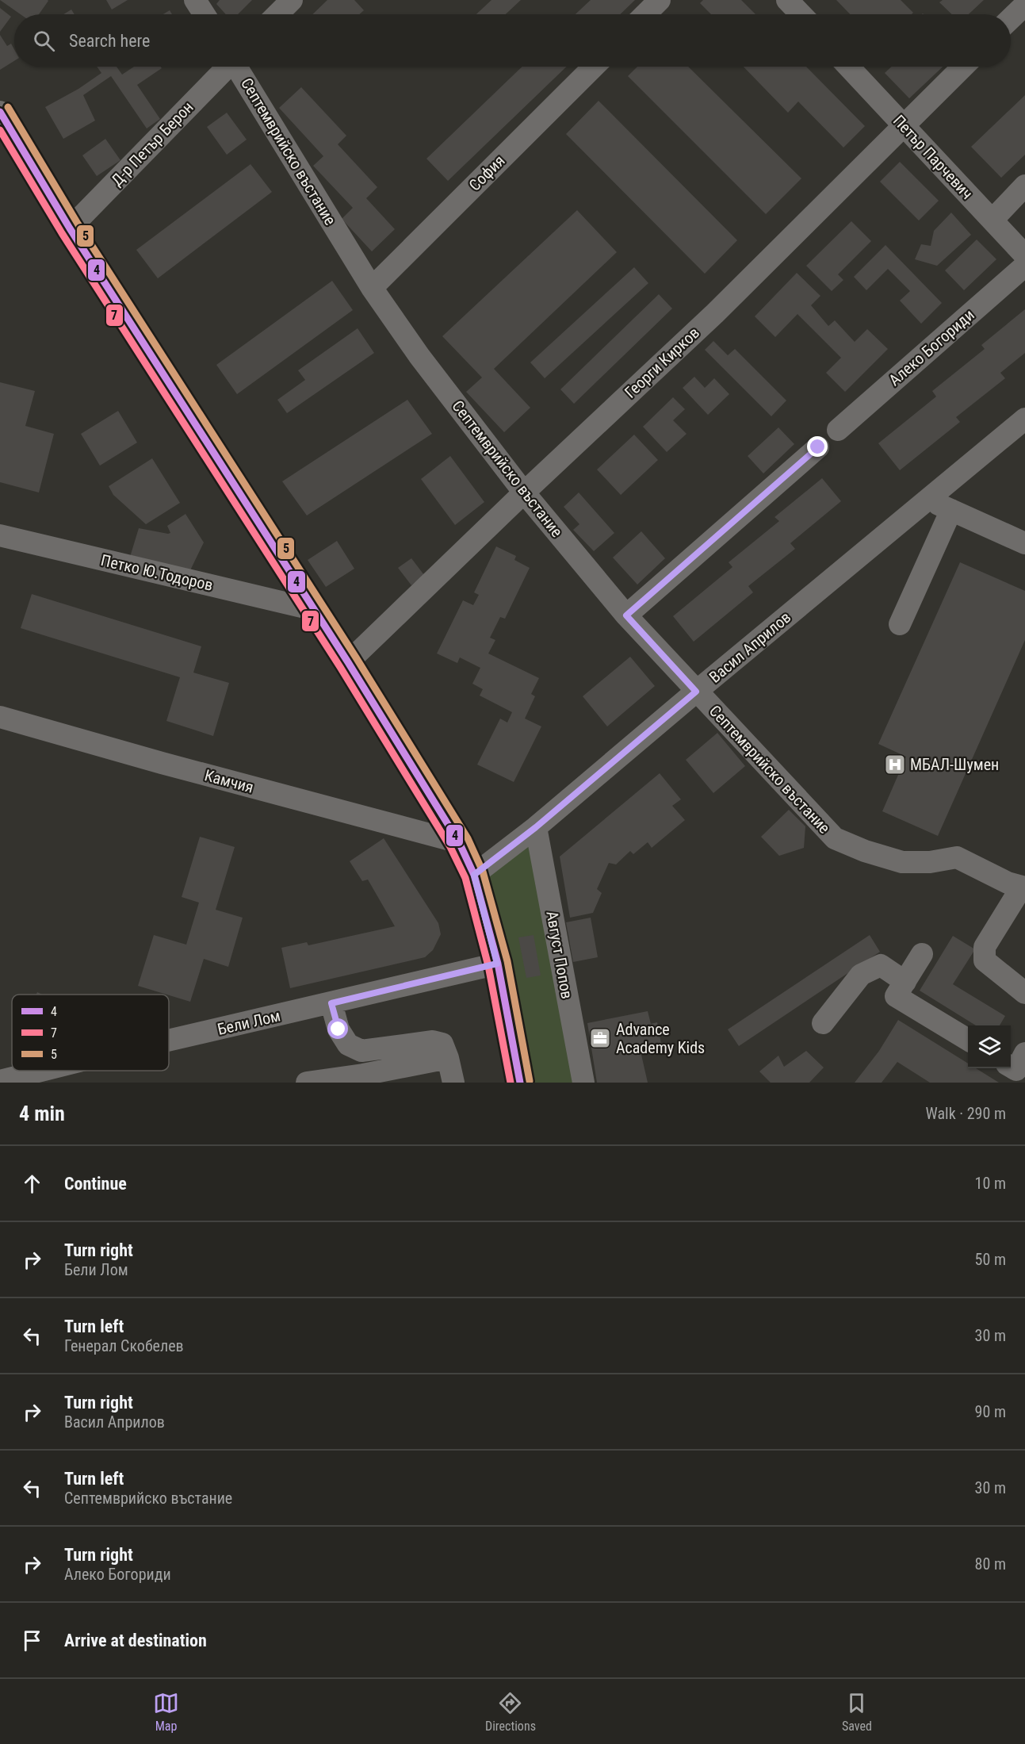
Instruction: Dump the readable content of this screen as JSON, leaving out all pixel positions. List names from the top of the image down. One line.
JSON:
{"streets":{"street":["Д-р Петър Берон","Септемврийско въстание","Петър Парчевич","София","Алеко Богориди","Георги Кирков","Петко Ю.Тодоров","Васил Априлов","Камчия","Август Попов","Бели Лом"]},"crossings":[["Септемврийско въстание","София"],["Септемврийско въстание","Георги Кирков"],["Септемврийско въстание","Васил Априлов"],["Петър Парчевич","Георги Кирков"],["Васил Априлов","Август Попов"]],"places":{"hospital":["МБАЛ-Шумен"],"office":["Advance Academy Kids"]},"lines":["transit line 5","transit line 4","transit line 7"],"legend":["4","7","5"],"page":{"search":"Search here","heading":["4 min","Walk · 290 m"],"list":[["Continue","10 m"],["Turn right","Бели Лом","50 m"],["Turn left","Генерал Скобелев","30 m"],["Turn right","Васил Априлов","90 m"],["Turn left","Септемврийско въстание","30 m"],["Turn right","Алеко Богориди","80 m"],"Arrive at destination"],"nav":["Map","Directions","Saved"]}}
